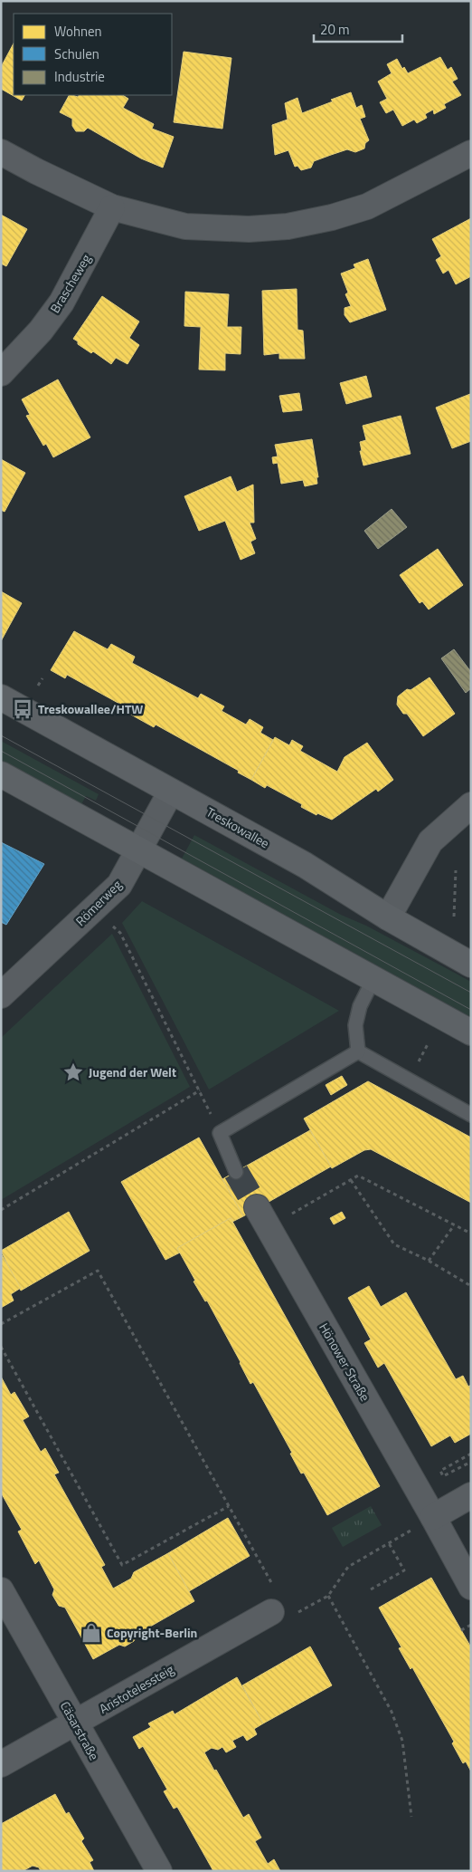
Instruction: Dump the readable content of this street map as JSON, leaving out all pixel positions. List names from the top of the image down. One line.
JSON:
{"streets":{"main road":["Treskowallee"],"street":["Brascheweg","Römerweg","Hönower Straße","Aristotelessteig","Cäsarstraße"]},"crossings":[["Treskowallee","Römerweg"],["Aristotelessteig","Cäsarstraße"]],"places":{"bus stop":["Treskowallee/HTW"],"place":["Jugend der Welt"],"shop":["Copyright-Berlin"]},"legend":["Wohnen","Schulen","Industrie"],"scale_bar":"20 m"}
